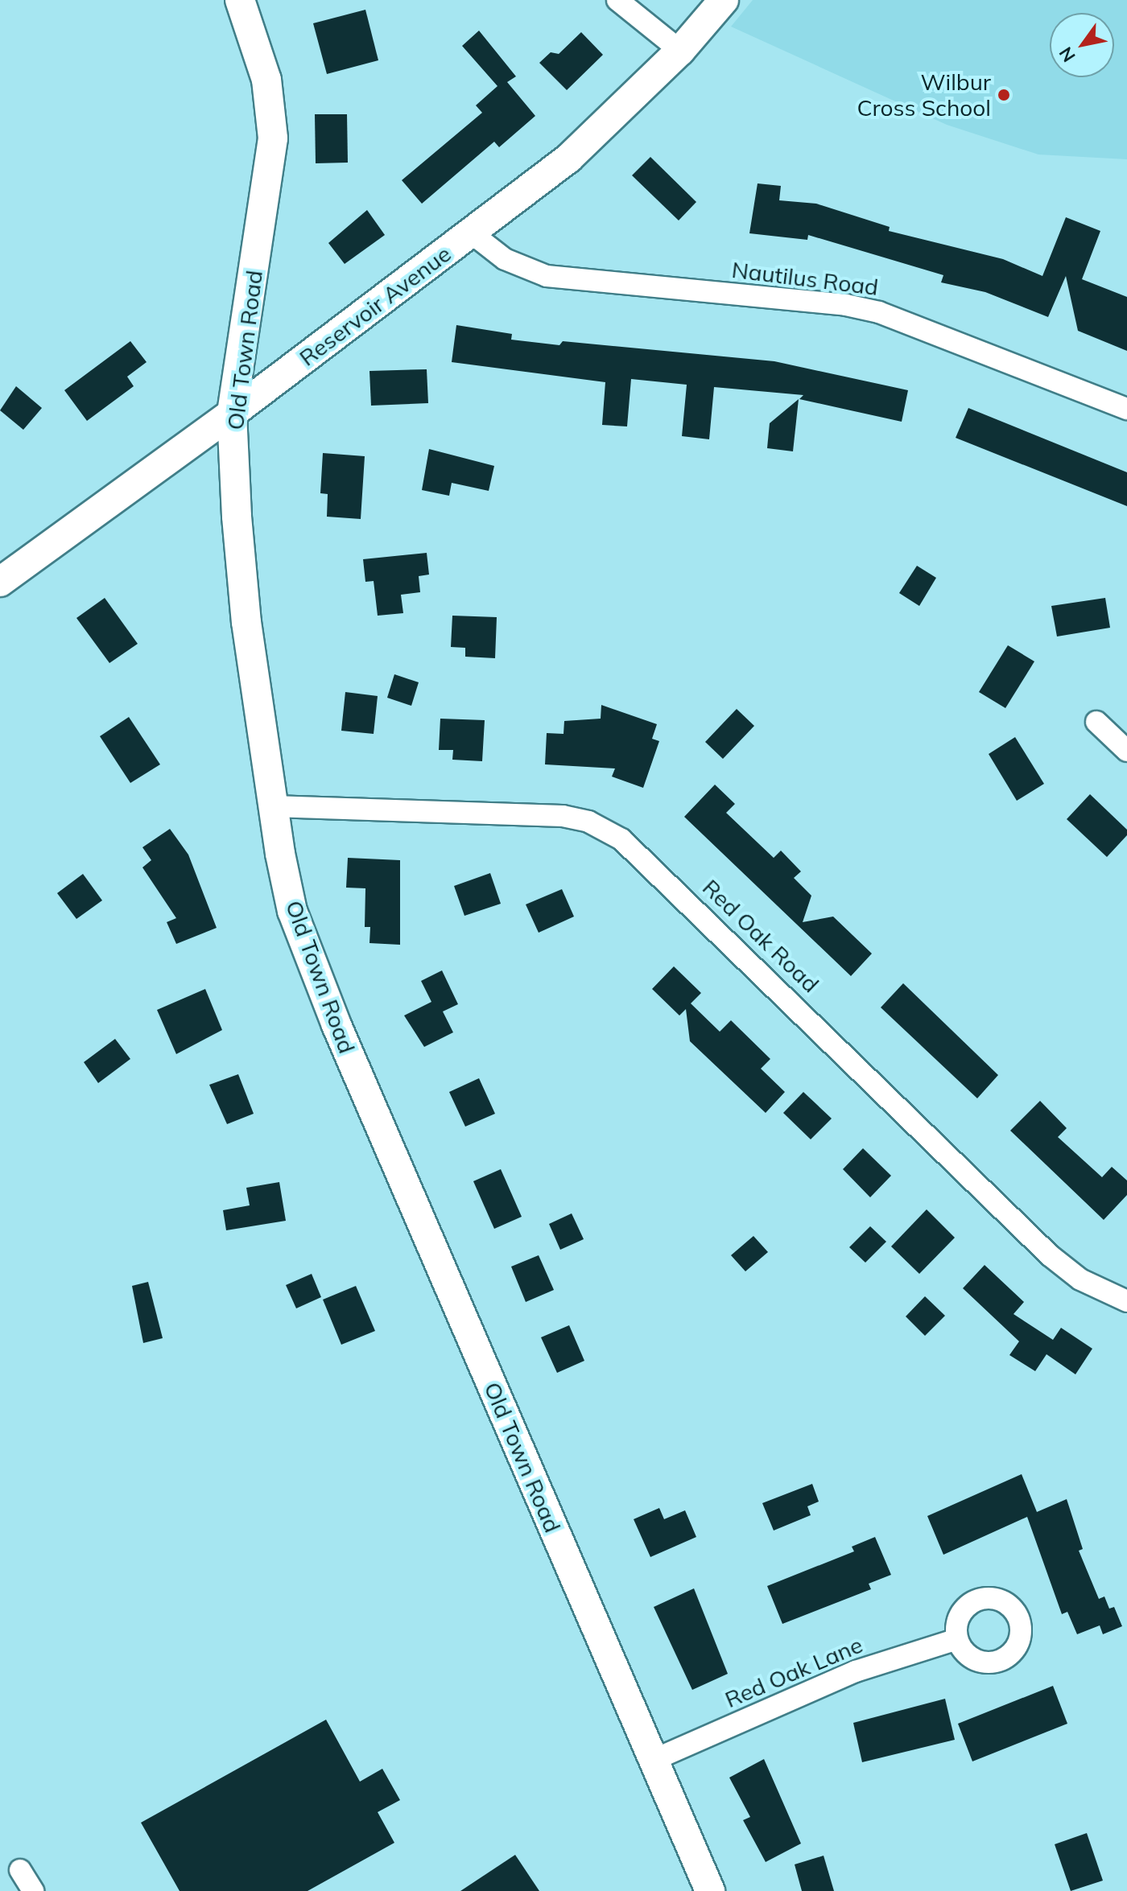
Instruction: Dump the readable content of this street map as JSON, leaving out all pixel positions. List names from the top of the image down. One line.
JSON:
{"streets":{"main road":["Reservoir Avenue","Old Town Road"],"street":["Nautilus Road","Red Oak Road","Red Oak Lane"]},"crossings":[["Nautilus Road","Reservoir Avenue"],["Reservoir Avenue","Old Town Road"],["Old Town Road","Red Oak Road"],["Old Town Road","Red Oak Lane"]],"places":["Wilbur Cross School"],"north":"bottom left"}
